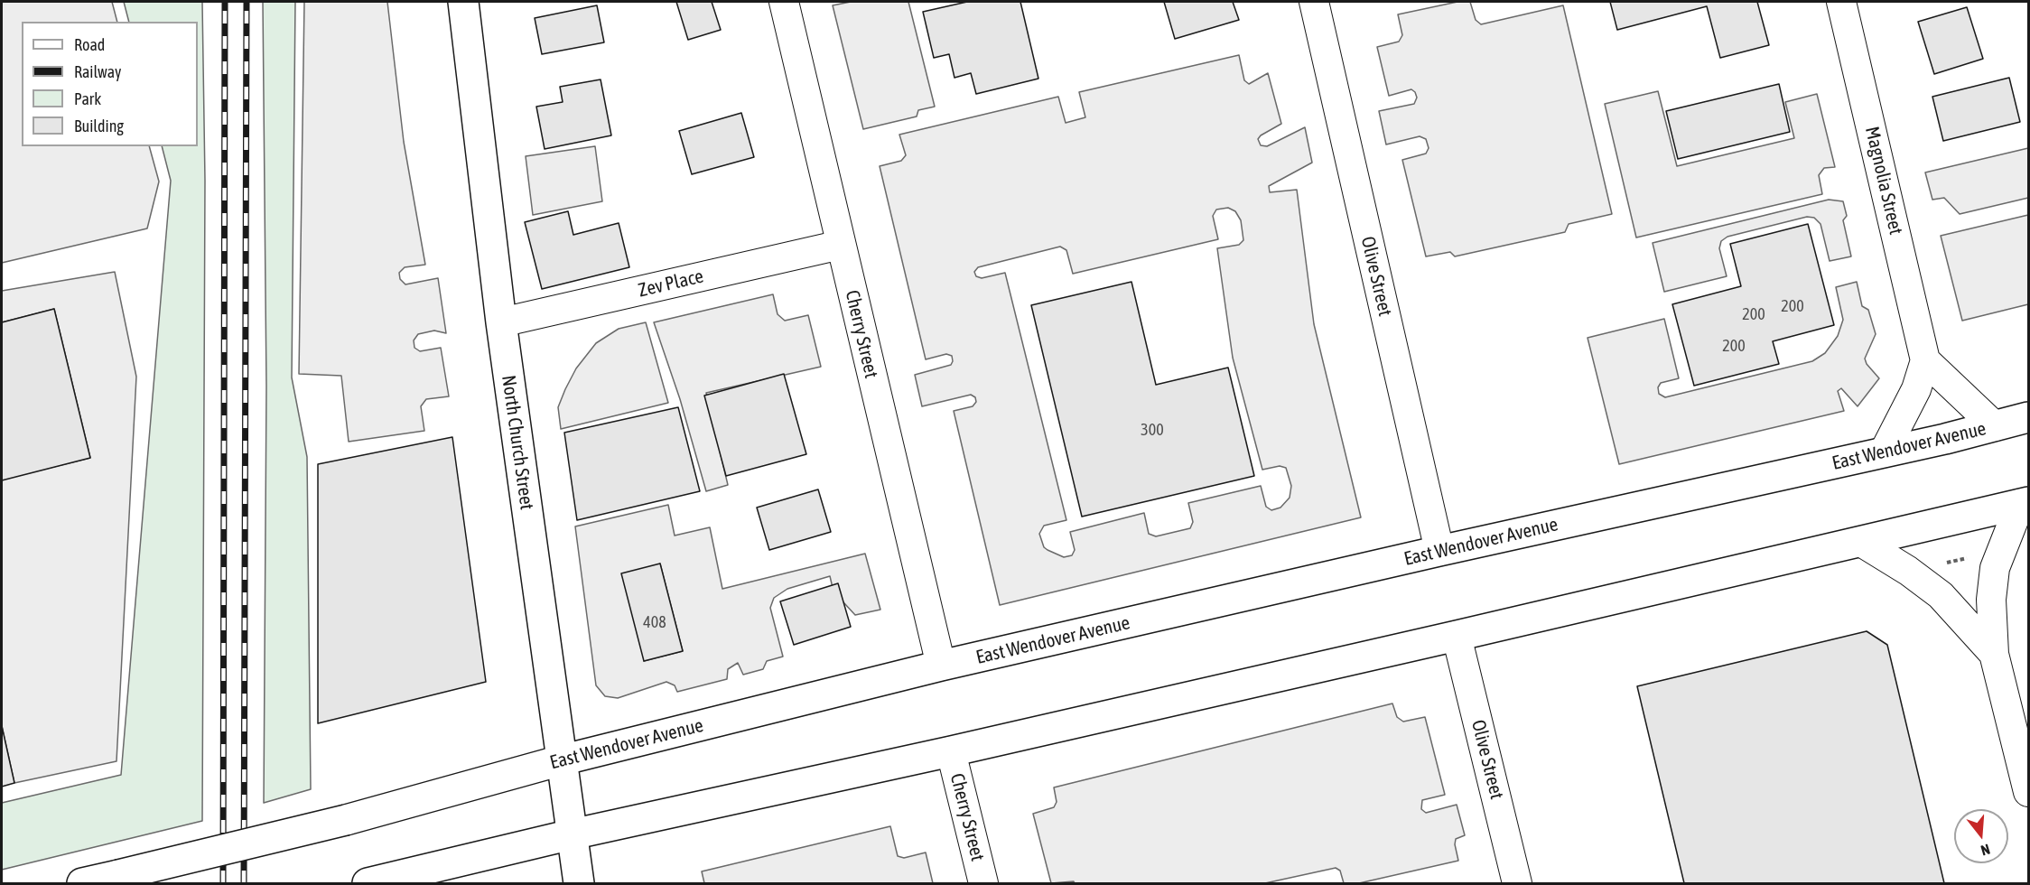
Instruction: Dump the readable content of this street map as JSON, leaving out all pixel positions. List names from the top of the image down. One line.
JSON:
{"streets":{"main road":["North Church Street","East Wendover Avenue"],"street":["Magnolia Street","Olive Street","Zev Place","Cherry Street"]},"crossings":[["Olive Street","East Wendover Avenue"],["Zev Place","Cherry Street"],["Zev Place","North Church Street"],["Cherry Street","East Wendover Avenue"],["North Church Street","East Wendover Avenue"]],"house_numbers":["200","200","200","300","408"],"legend":["Road","Railway","Park","Building"],"north":"bottom"}
